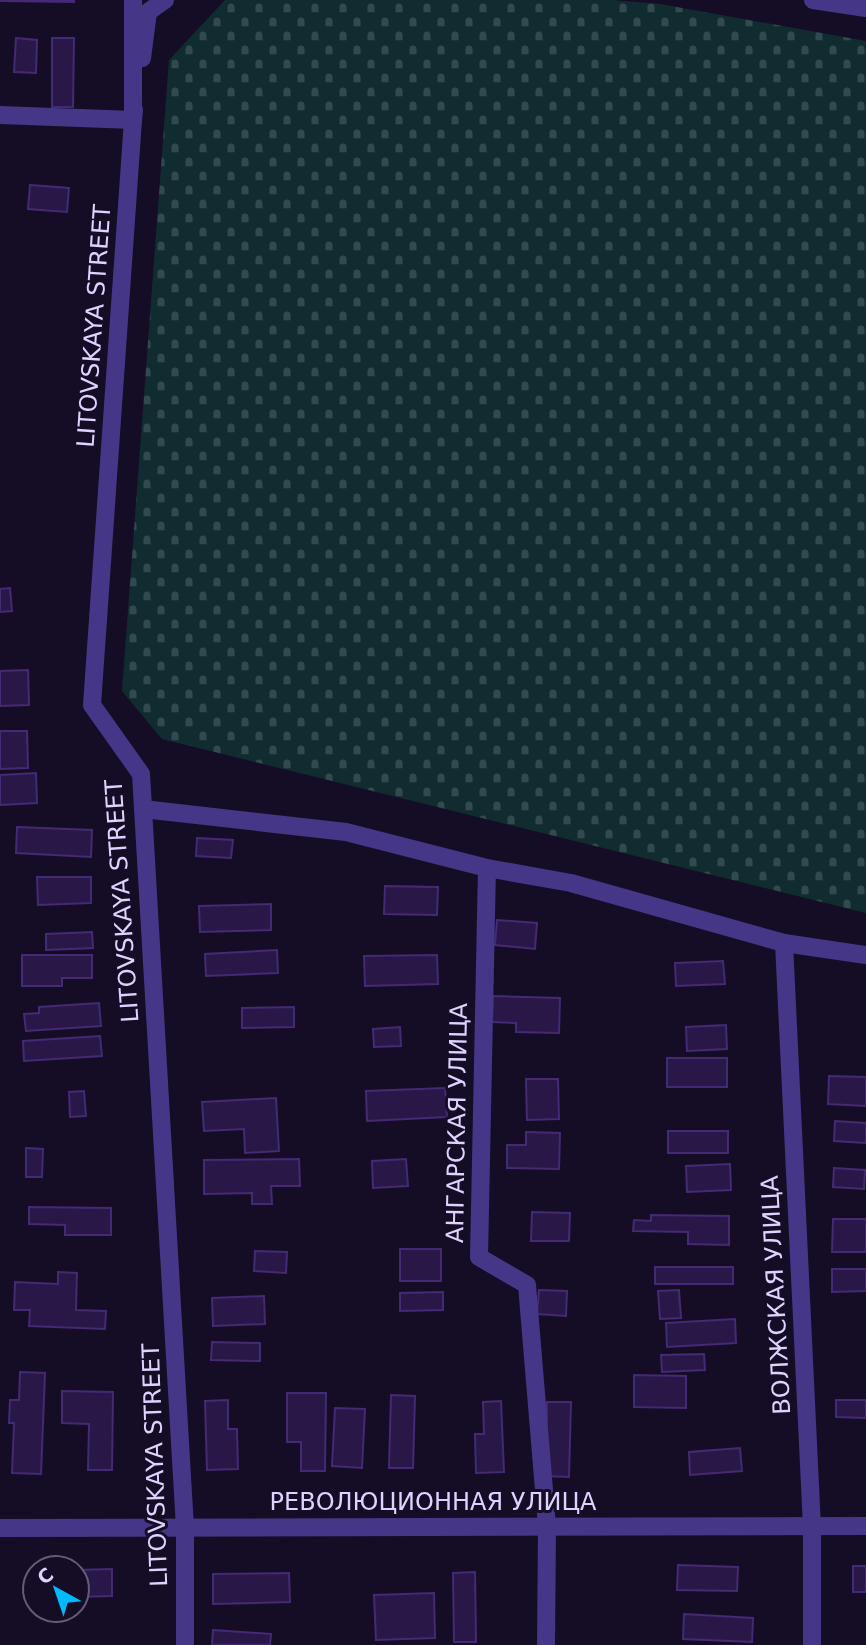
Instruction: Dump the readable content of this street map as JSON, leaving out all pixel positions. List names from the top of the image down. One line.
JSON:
{"streets":{"street":["LITOVSKAYA STREET","АНГАРСКАЯ УЛИЦА","ВОЛЖСКАЯ УЛИЦА","РЕВОЛЮЦИОННАЯ УЛИЦА"]},"crossings":[["LITOVSKAYA STREET","РЕВОЛЮЦИОННАЯ УЛИЦА"],["АНГАРСКАЯ УЛИЦА","РЕВОЛЮЦИОННАЯ УЛИЦА"],["ВОЛЖСКАЯ УЛИЦА","РЕВОЛЮЦИОННАЯ УЛИЦА"]],"north":"top left"}
